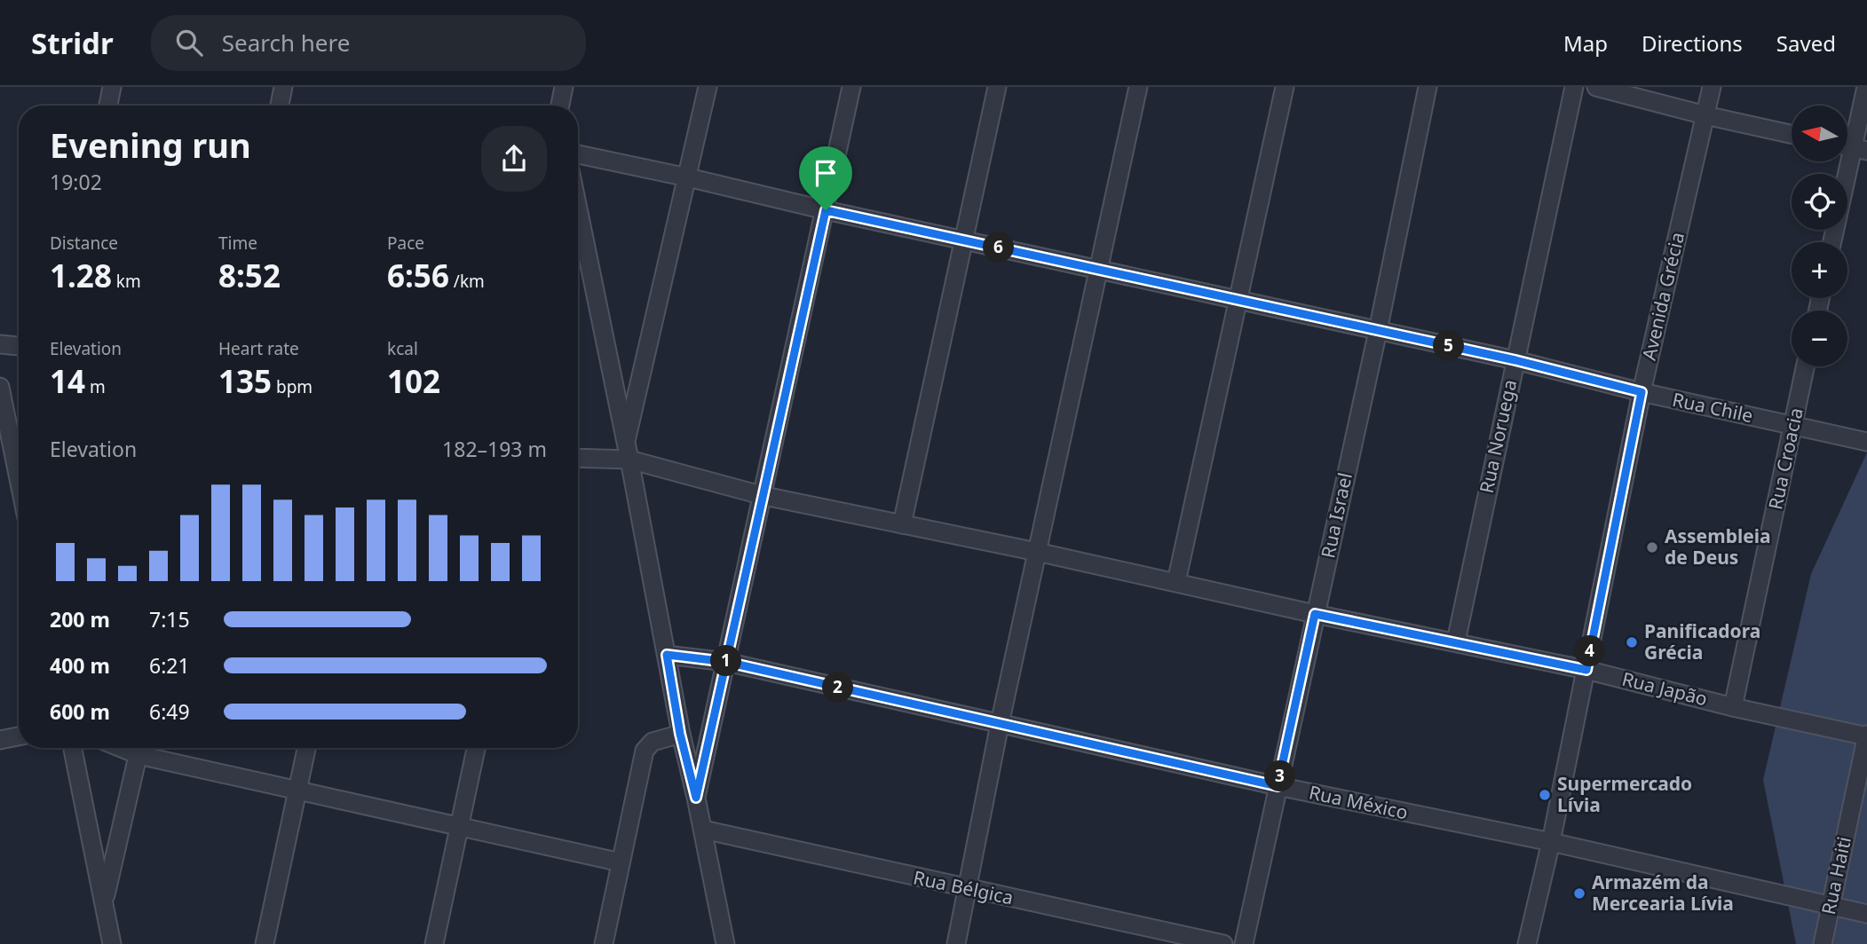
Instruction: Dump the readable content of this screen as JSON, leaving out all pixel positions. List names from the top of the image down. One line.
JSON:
{"streets":{"street":["Avenida Grécia","Rua Chile","Rua Noruega","Rua Croacia","Rua Israel","Rua Japão","Rua México","Rua Haiti","Rua Bélgica"]},"crossings":[["Avenida Grécia","Rua Chile"],["Avenida Grécia","Rua Japão"],["Avenida Grécia","Rua México"],["Rua Chile","Rua Noruega"],["Rua Chile","Rua Croacia"],["Rua Chile","Rua Israel"],["Rua Noruega","Rua Japão"],["Rua Croacia","Rua Japão"],["Rua Israel","Rua Japão"],["Rua Israel","Rua México"],["Rua Japão","Rua Haiti"],["Rua México","Rua Haiti"]],"places":["Assembleia de Deus","Panificadora Grécia","Supermercado Lívia","Armazém da Mercearia Lívia"],"north":"left","page":{"header":"Stridr","search":"Search here","nav":["Map","Directions","Saved"],"map_buttons":["+","−"],"heading":["Evening run","19:02"],"stats":[["Distance","1.28 km"],["Time","8:52"],["Pace","6:56 /km"],["Elevation","14 m"],["Heart rate","135 bpm"],["kcal","102"]],"pins":["6","5","4","1","2","3"],"chart":["Elevation","182–193 m"],"list":[{"name":"200 m","note":"7:15"},{"name":"400 m","note":"6:21"},{"name":"600 m","note":"6:49"}]}}
